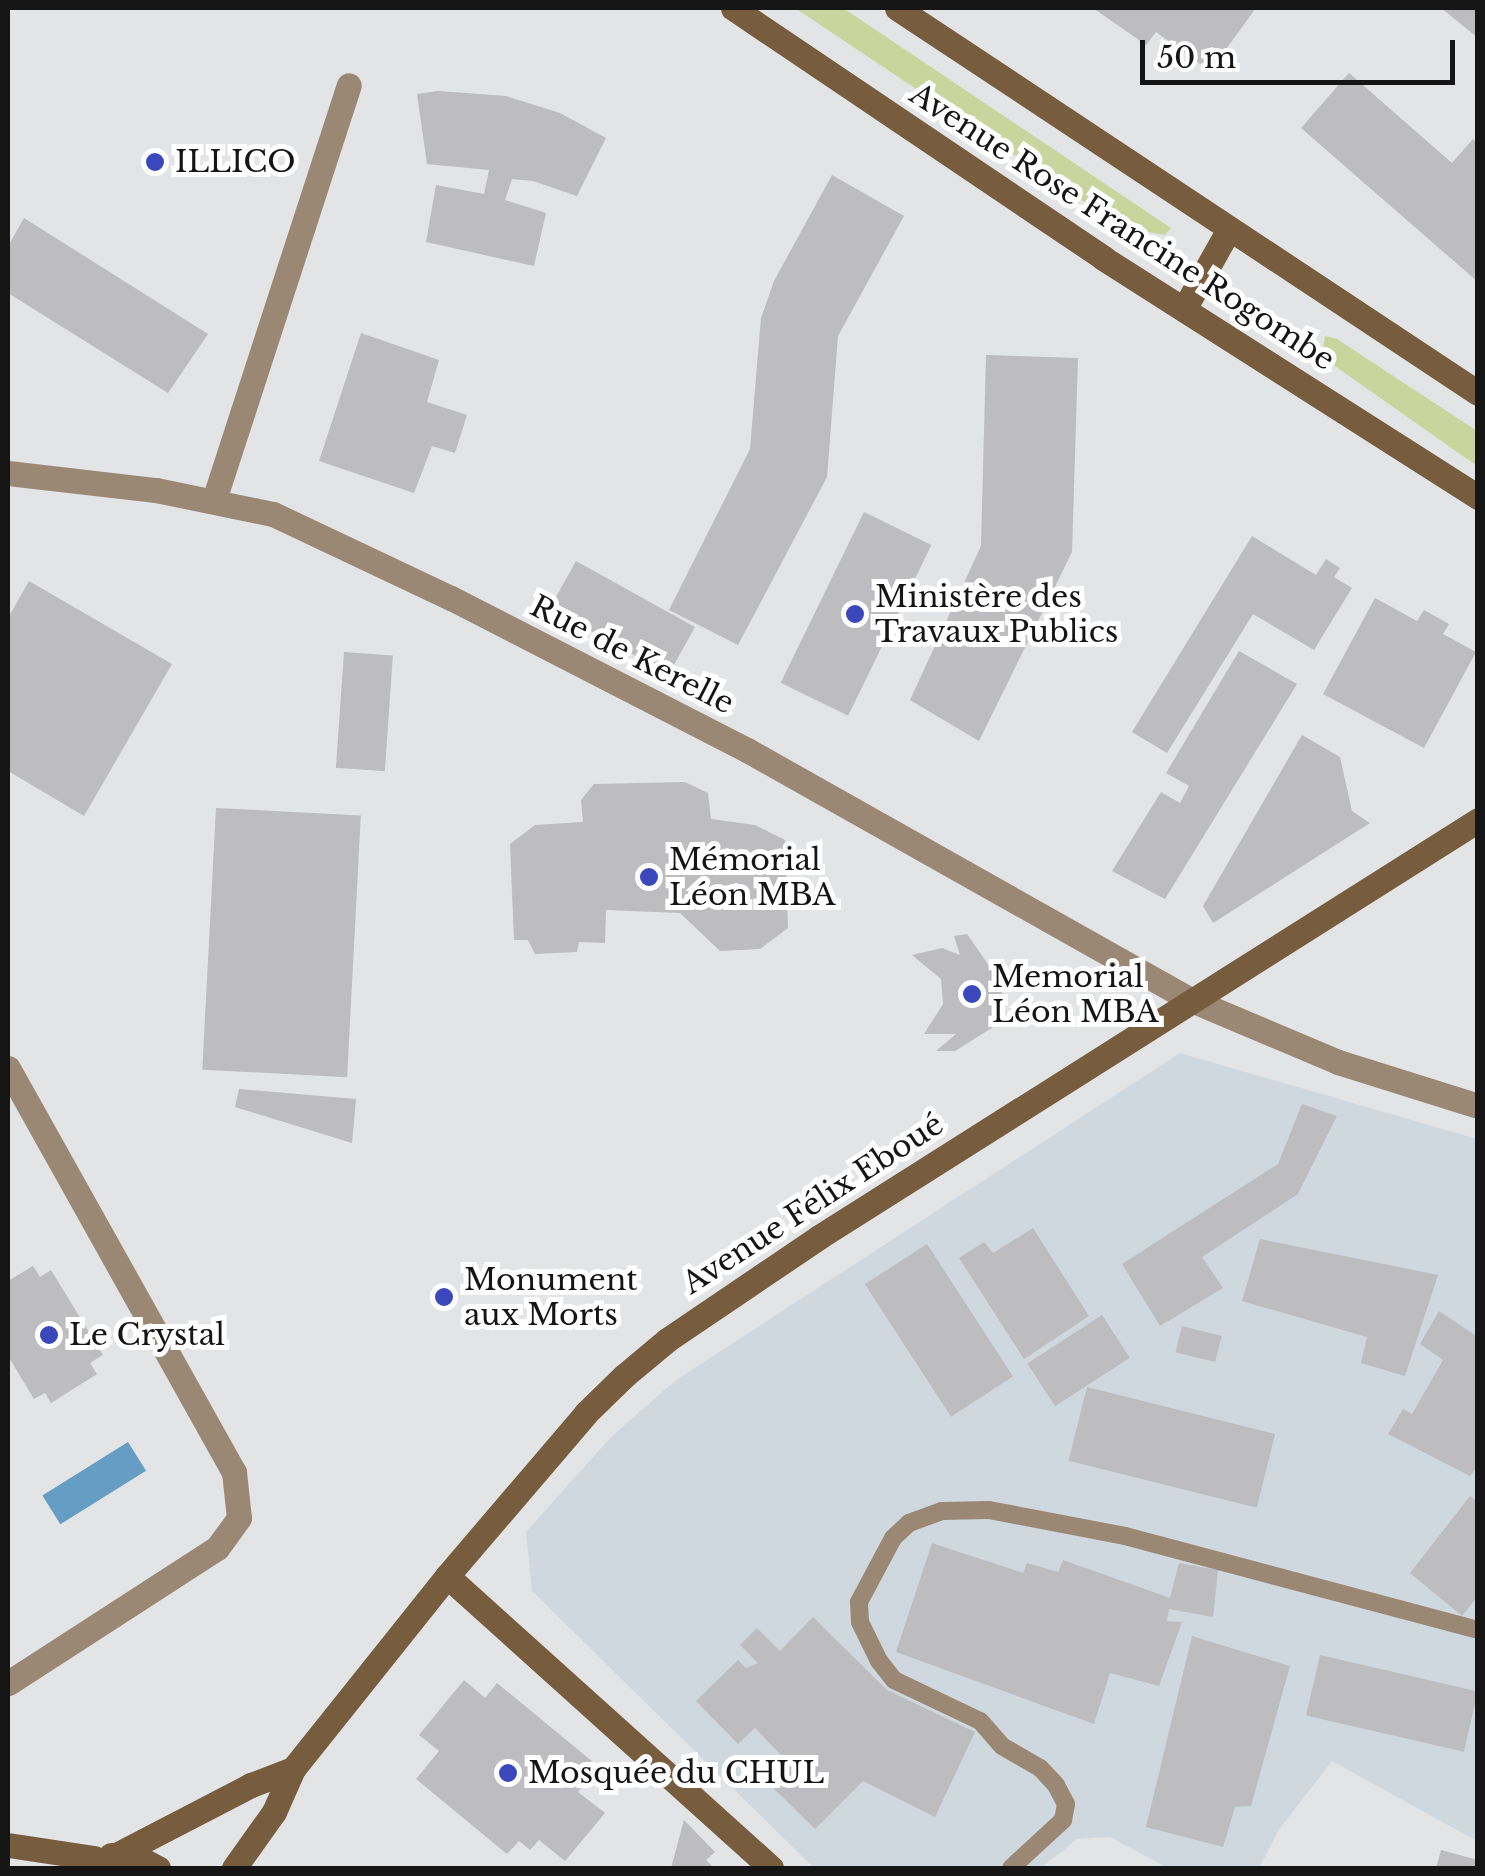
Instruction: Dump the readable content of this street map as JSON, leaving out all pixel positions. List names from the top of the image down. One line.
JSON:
{"streets":{"main road":["Avenue Rose Francine Rogombe","Avenue Félix Eboué"],"street":["Rue de Kerelle"]},"crossings":[["Rue de Kerelle","Avenue Félix Eboué"]],"places":["ILLICO","Ministère des Travaux Publics","Mémorial Léon MBA","Memorial Léon MBA","Monument aux Morts","Le Crystal","Mosquée du CHUL"],"scale_bar":"50 m"}
